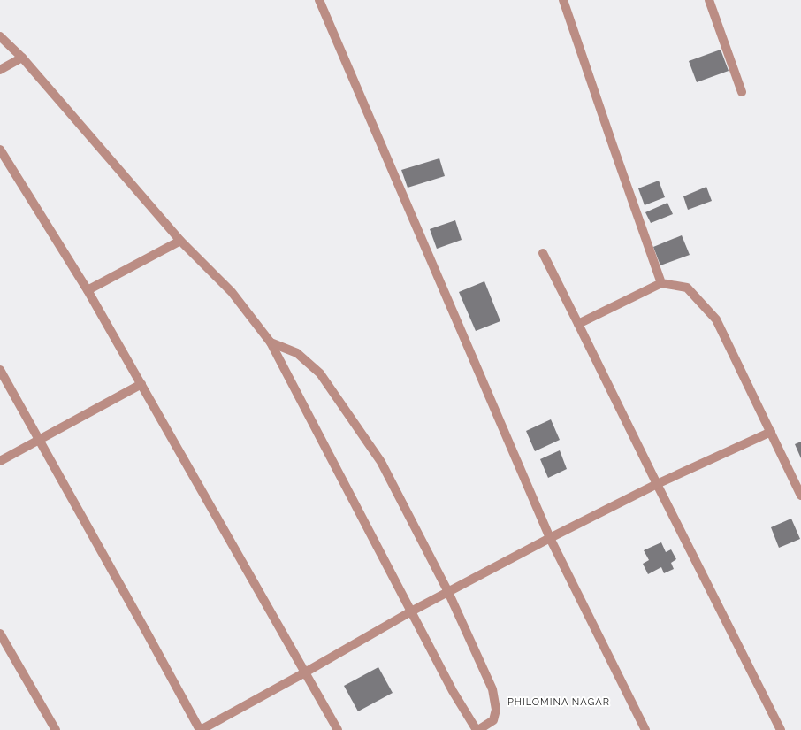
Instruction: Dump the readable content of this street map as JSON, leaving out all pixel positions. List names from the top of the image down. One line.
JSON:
{"districts":["PHILOMINA NAGAR"]}
